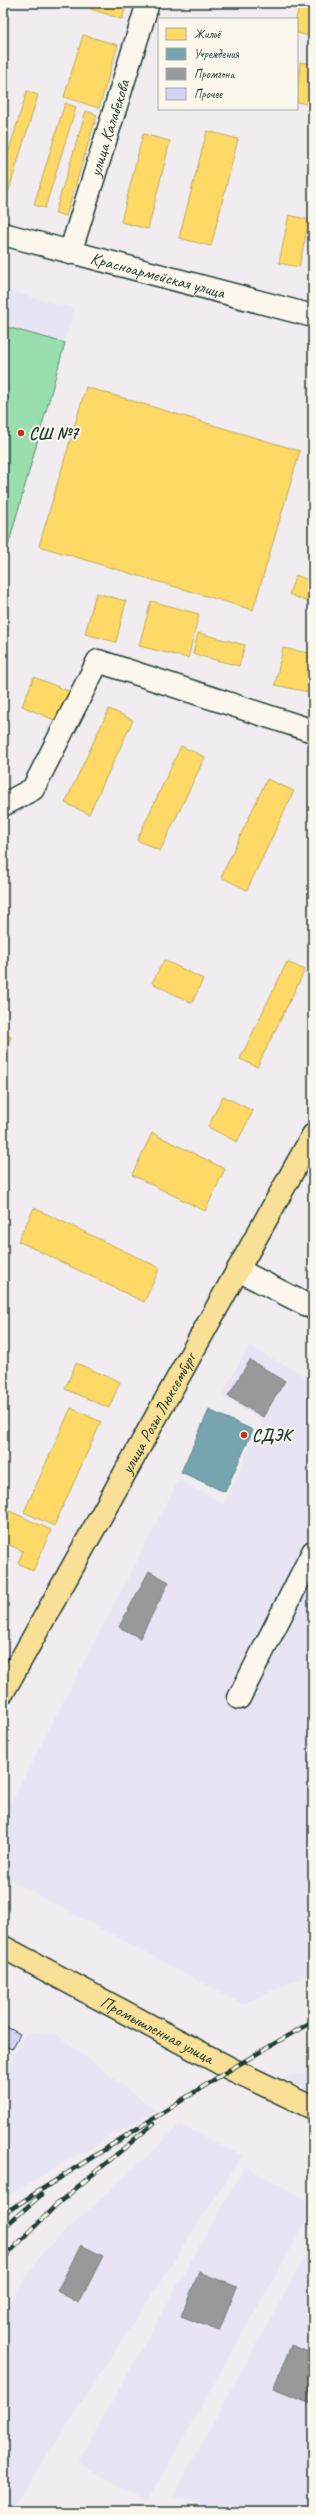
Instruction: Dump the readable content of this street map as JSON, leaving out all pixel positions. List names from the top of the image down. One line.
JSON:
{"streets":{"main road":["улица Розы Люксембург","Промышленная улица"],"street":["улица Калабекова","Красноармейская улица"]},"crossings":[["улица Калабекова","Красноармейская улица"]],"places":["СШ №7","СДЭК"],"legend":["Жильё","Учреждения","Промзона","Прочее"]}
